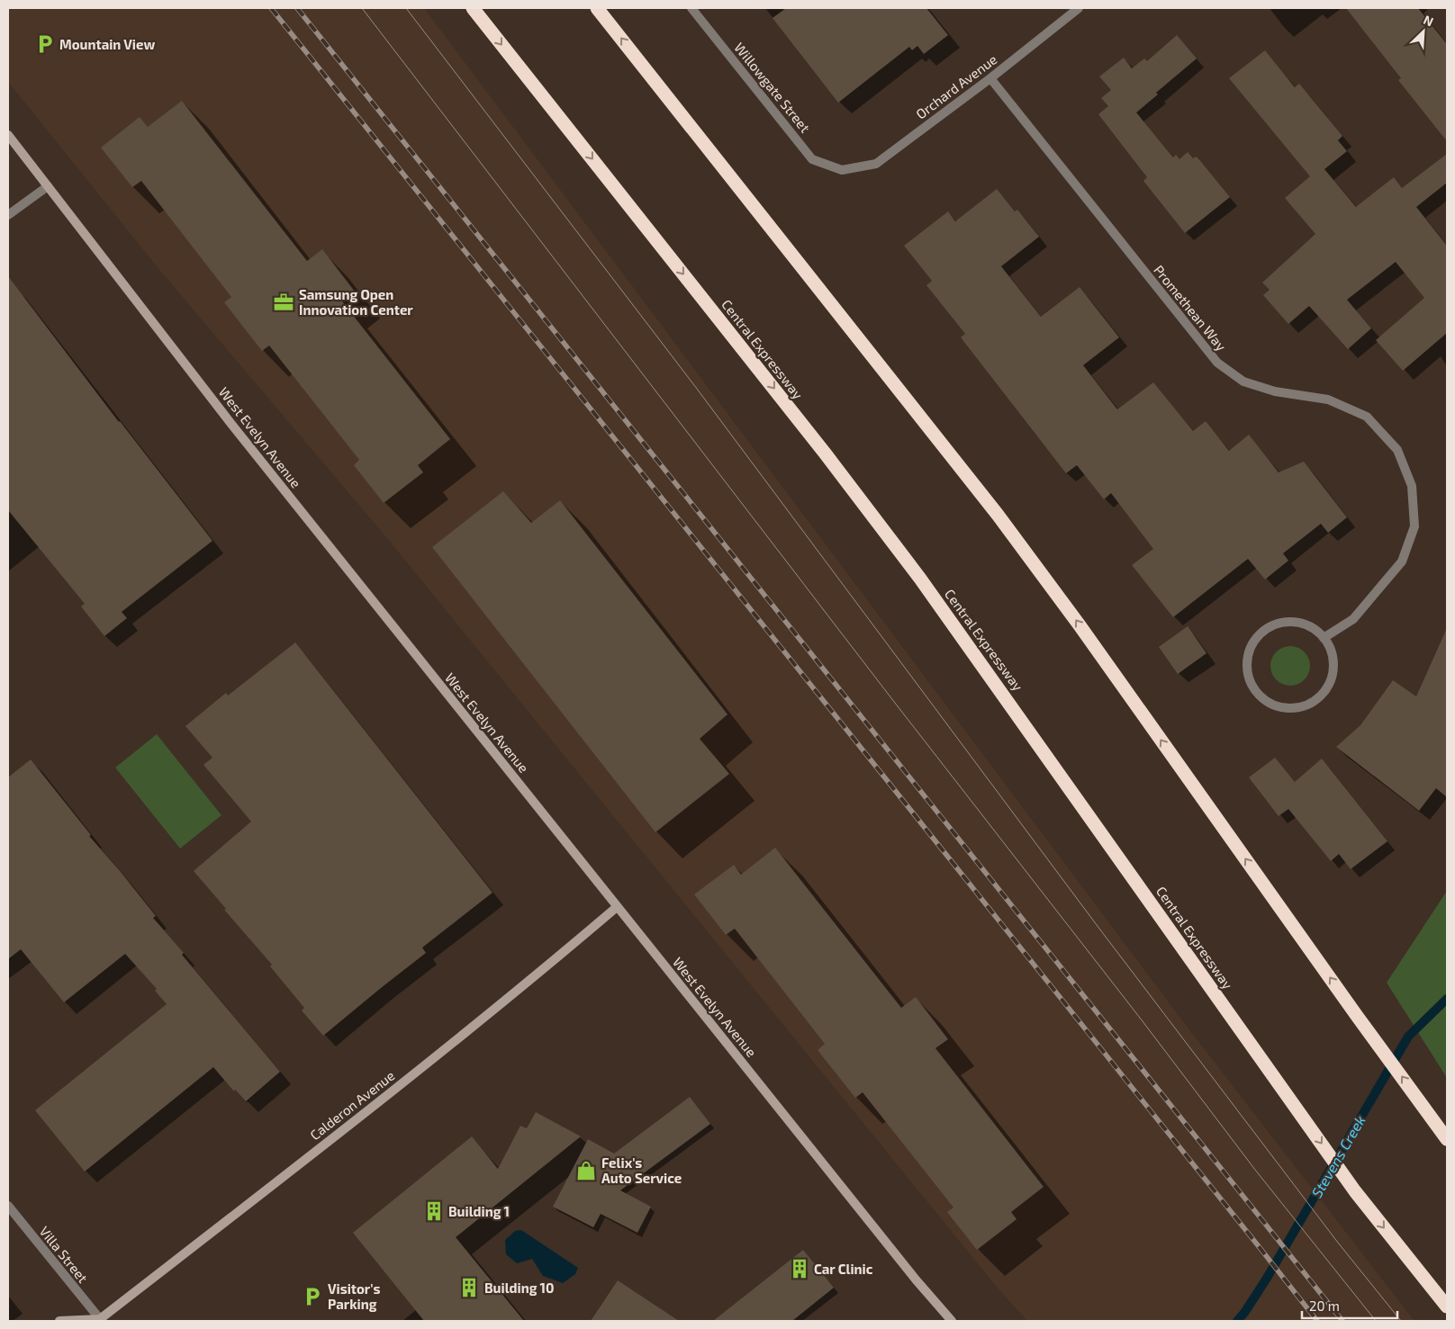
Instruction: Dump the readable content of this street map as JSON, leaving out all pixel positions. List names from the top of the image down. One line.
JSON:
{"streets":{"highway":["Central Expressway"],"main road":["West Evelyn Avenue","Calderon Avenue"],"street":["Orchard Avenue","Willowgate Street","Promethean Way","Villa Street"]},"crossings":[["Orchard Avenue","Willowgate Street"],["Orchard Avenue","Promethean Way"],["West Evelyn Avenue","Calderon Avenue"],["Calderon Avenue","Villa Street"]],"water":["Stevens Creek"],"places":{"parking":["Mountain View","Visitor's Parking"],"office":["Samsung Open Innovation Center"],"shop":["Felix's Auto Service"],"building":["Building 1","Car Clinic","Building 10"]},"scale_bar":"20 m","north":"top right"}
